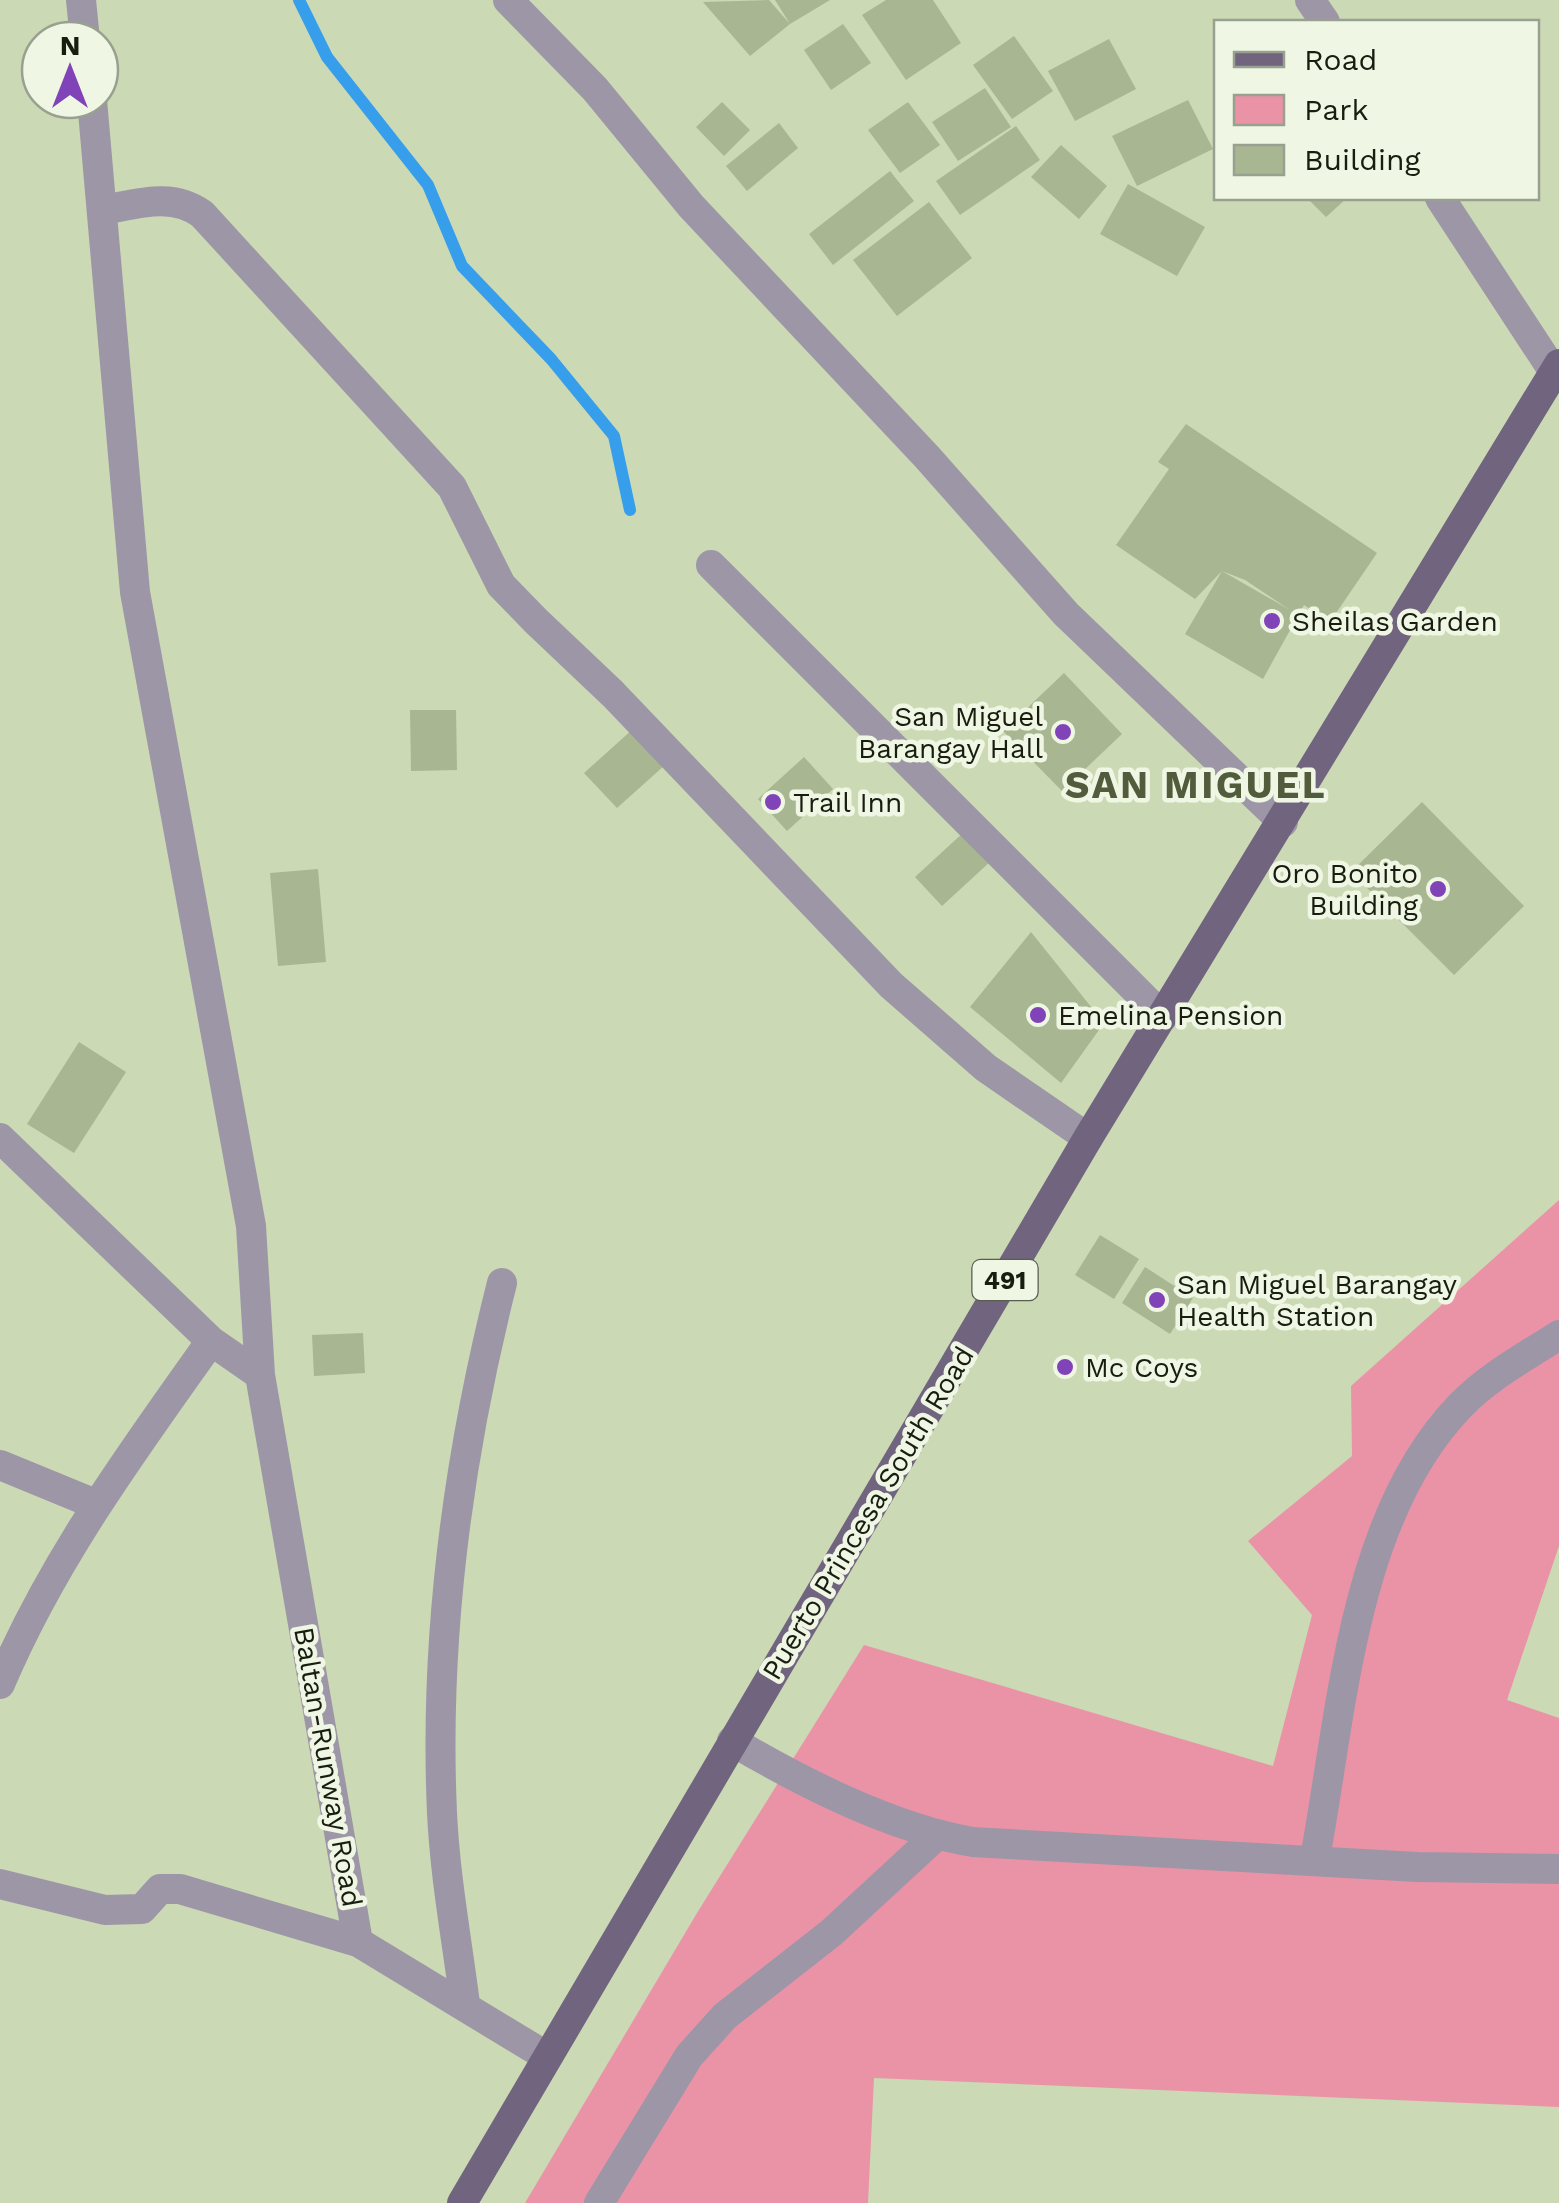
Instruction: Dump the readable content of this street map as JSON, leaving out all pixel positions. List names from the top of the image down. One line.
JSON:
{"streets":{"main road":["491","Puerto Princesa South Road"],"street":["Baltan-Runway Road"]},"crossings":[["Puerto Princesa South Road","Baltan-Runway Road"]],"districts":["SAN MIGUEL"],"places":["Sheilas Garden","San Miguel Barangay Hall","Trail Inn","Oro Bonito Building","Emelina Pension","San Miguel Barangay Health Station","Mc Coys"],"legend":["Road","Park","Building"],"north":"top"}
